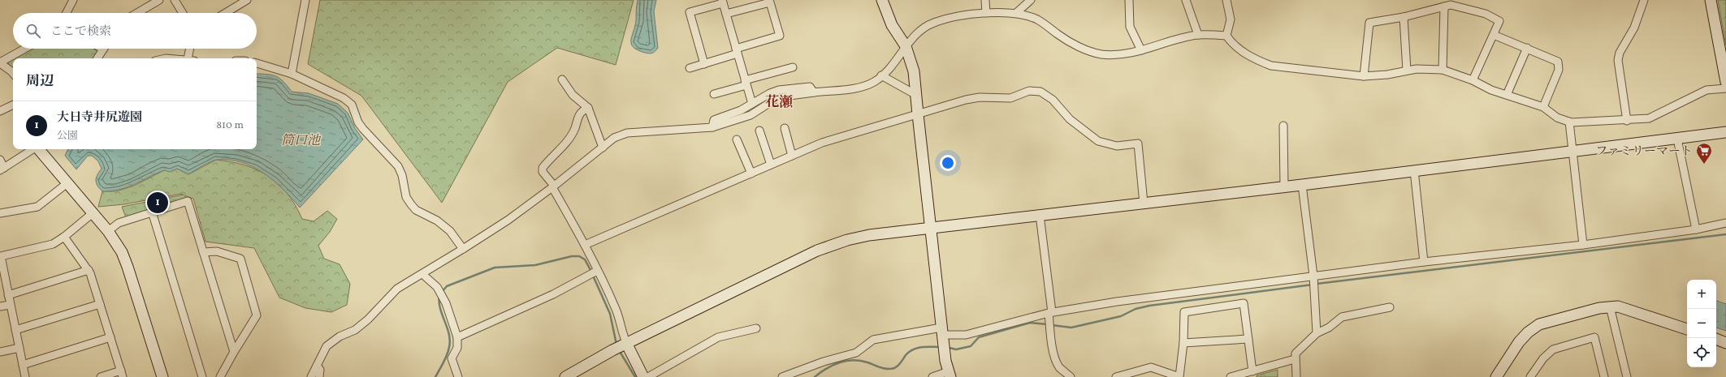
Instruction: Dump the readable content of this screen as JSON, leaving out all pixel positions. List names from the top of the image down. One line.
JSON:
{"districts":["花瀬"],"water":["筒口池"],"places":{"supermarket":["ファミリーマート"]},"page":{"search":"ここで検索","heading":"周辺","list":[{"mark":"1","name":"大日寺井尻遊園","note":"公園","value":"810 m"}],"pins":"1","map_buttons":["+","−"]}}
